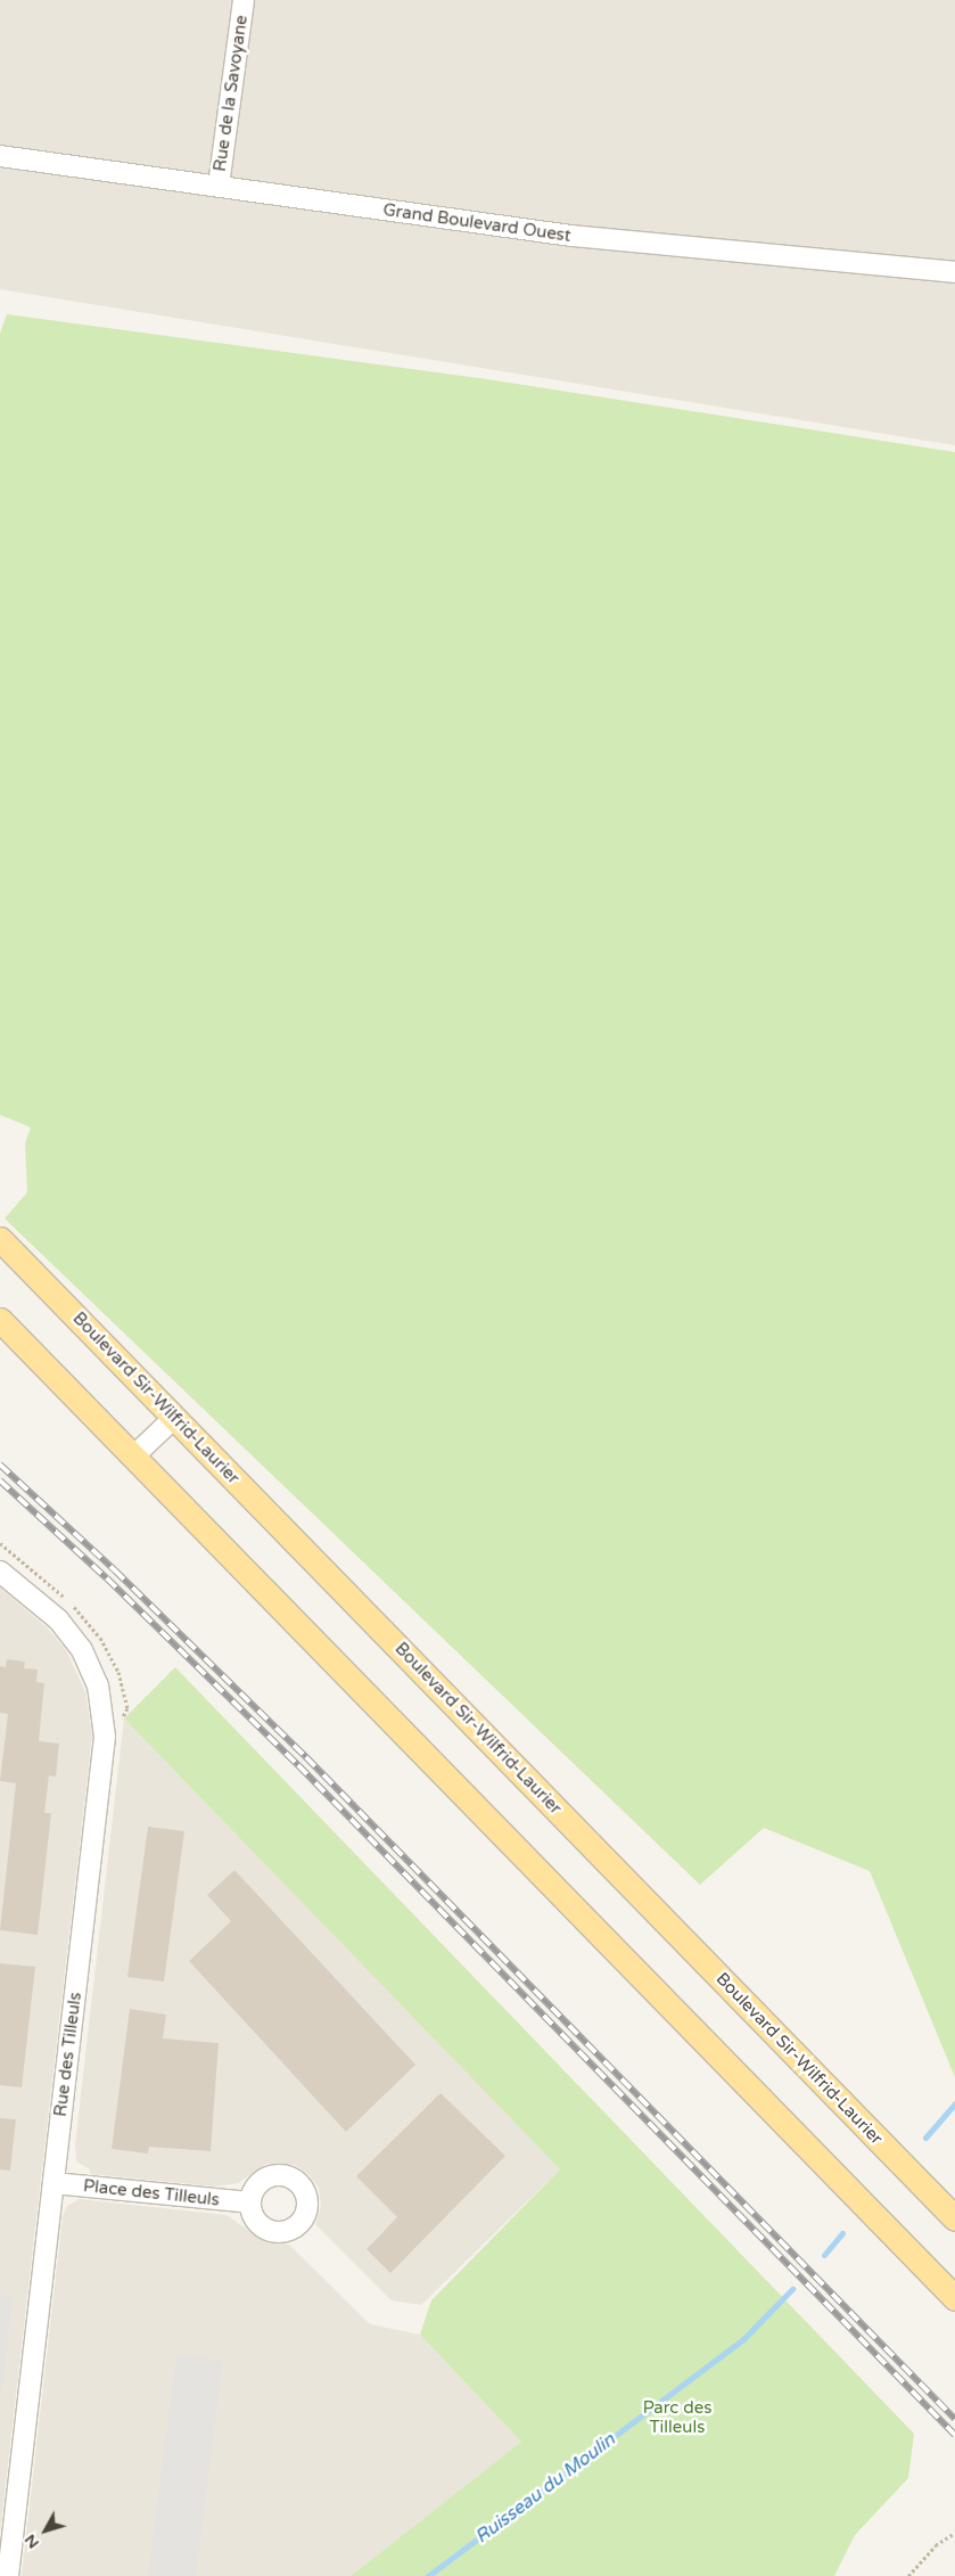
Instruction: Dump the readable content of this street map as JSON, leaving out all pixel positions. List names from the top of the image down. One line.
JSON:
{"streets":{"main road":["Boulevard Sir-Wilfrid-Laurier"],"street":["Rue de la Savoyane","Grand Boulevard Ouest","Rue des Tilleuls","Place des Tilleuls"]},"crossings":[["Rue de la Savoyane","Grand Boulevard Ouest"],["Rue des Tilleuls","Place des Tilleuls"]],"water":["Ruisseau du Moulin"],"parks":["Parc des Tilleuls"],"north":"bottom left"}
